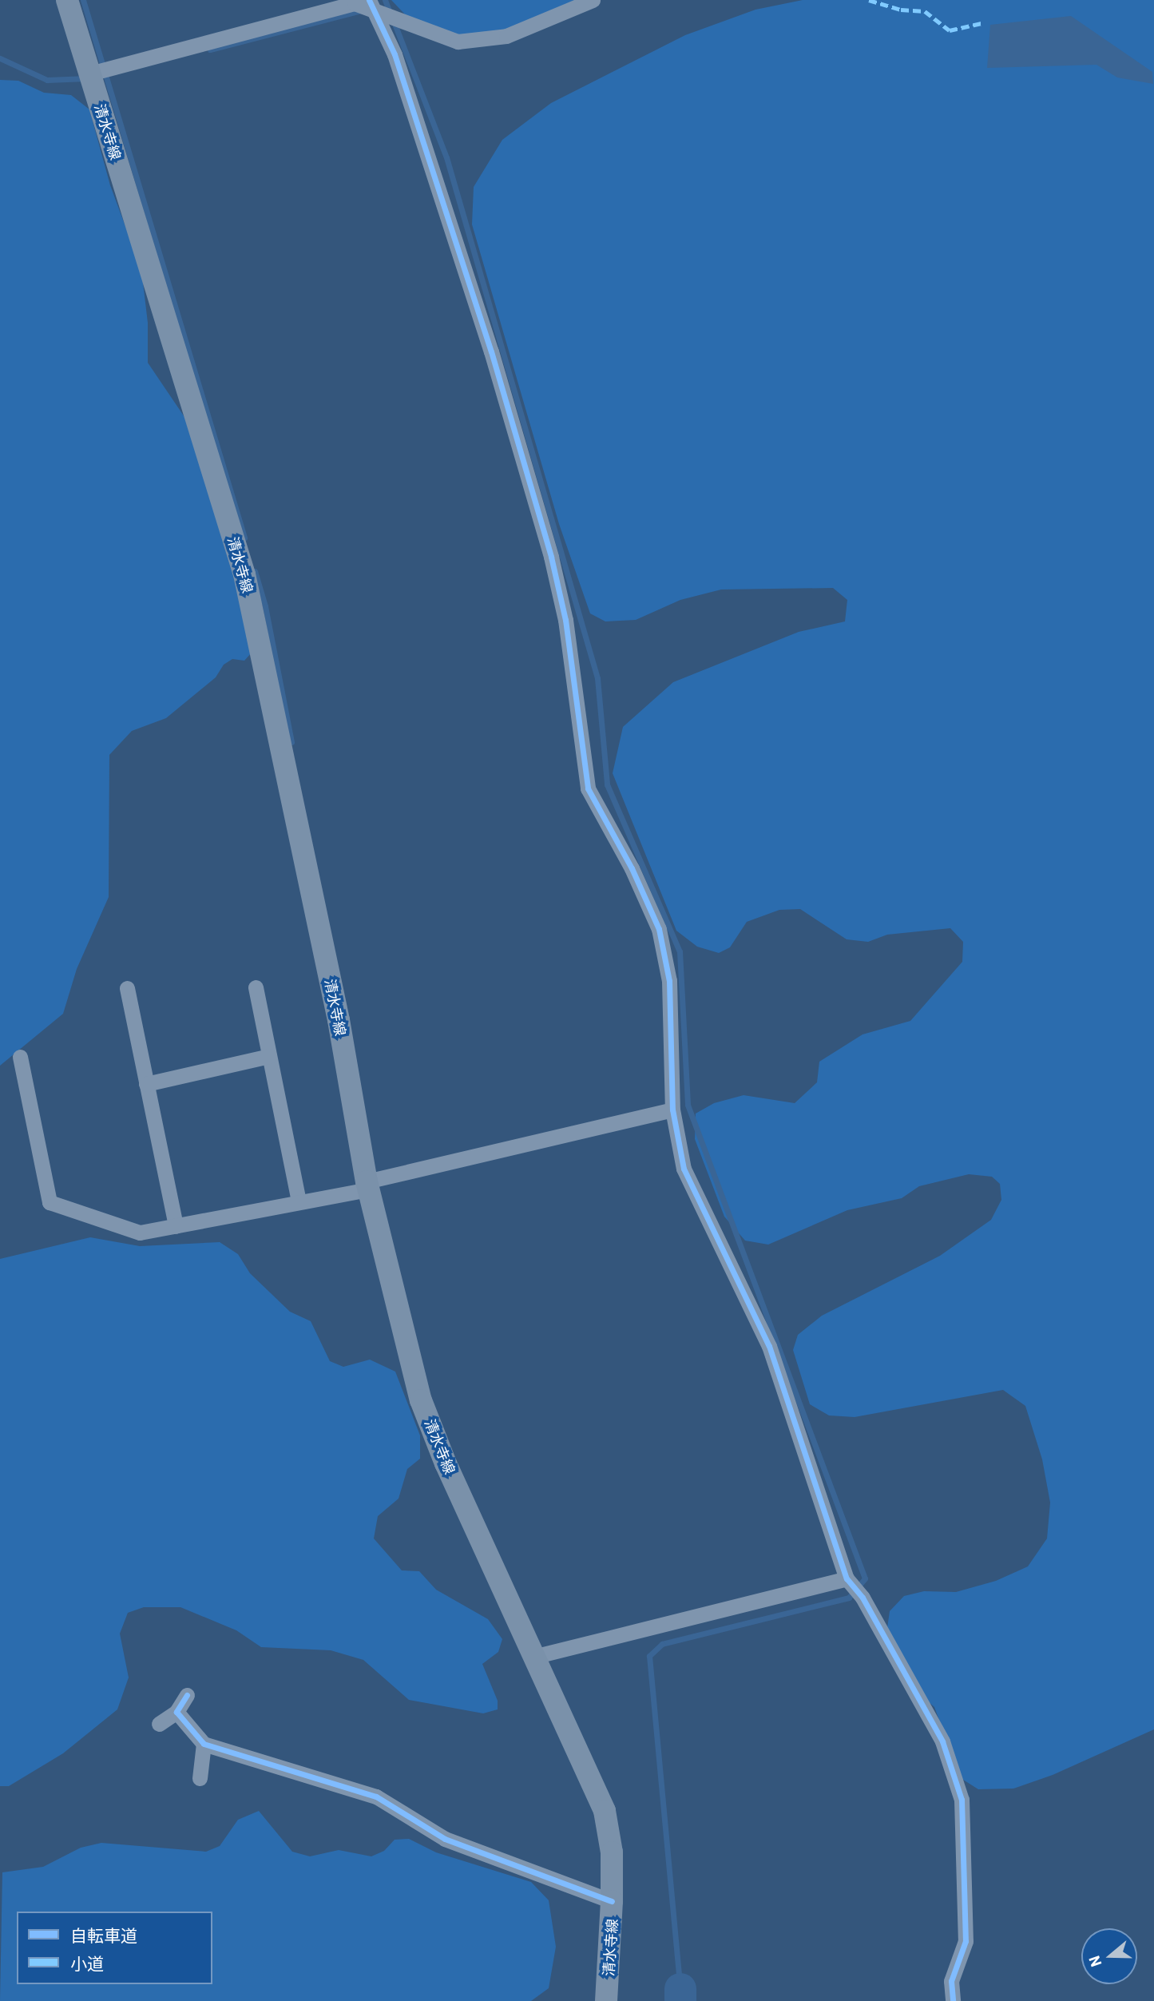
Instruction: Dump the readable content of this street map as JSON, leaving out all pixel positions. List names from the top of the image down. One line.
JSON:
{"streets":{"main road":["清水寺線"]},"legend":["自転車道","小道"],"north":"left"}
